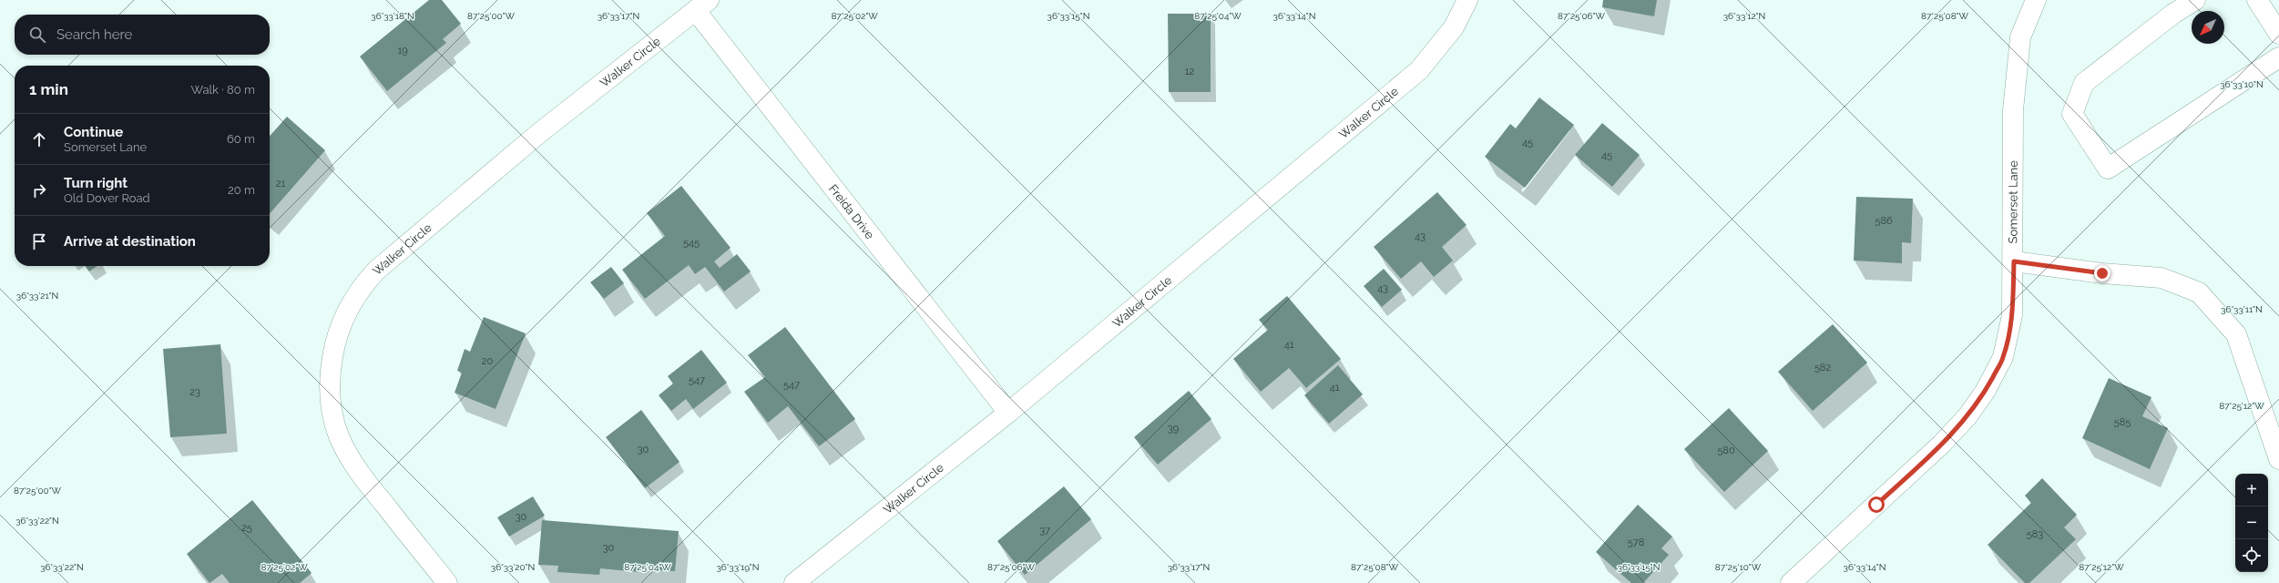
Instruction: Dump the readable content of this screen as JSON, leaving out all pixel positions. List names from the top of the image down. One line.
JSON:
{"streets":{"street":["Walker Circle","Somerset Lane","Freida Drive"]},"crossings":[["Walker Circle","Freida Drive"]],"house_numbers":["19","12","45","45","21","586","43","545","43","41","20","582","547","547","41","23","585","39","30","580","30","25","37","583","578","30"],"north":"bottom left","page":{"search":"Search here","heading":["1 min","Walk · 80 m"],"list":[["Continue","Somerset Lane","60 m"],["Turn right","Old Dover Road","20 m"],"Arrive at destination"],"map_buttons":["+","−"]},"coordinates":["36°33'14\"N","36°33'18\"N","87°25'00\"W","36°33'17\"N","87°25'02\"W","36°33'15\"N","87°25'04\"W","87°25'06\"W","36°33'12\"N","87°25'08\"W","36°33'10\"N","36°33'21\"N","36°33'11\"N","87°25'12\"W","36°33'22\"N","87°25'10\"W","36°33'20\"N","36°33'19\"N"]}
